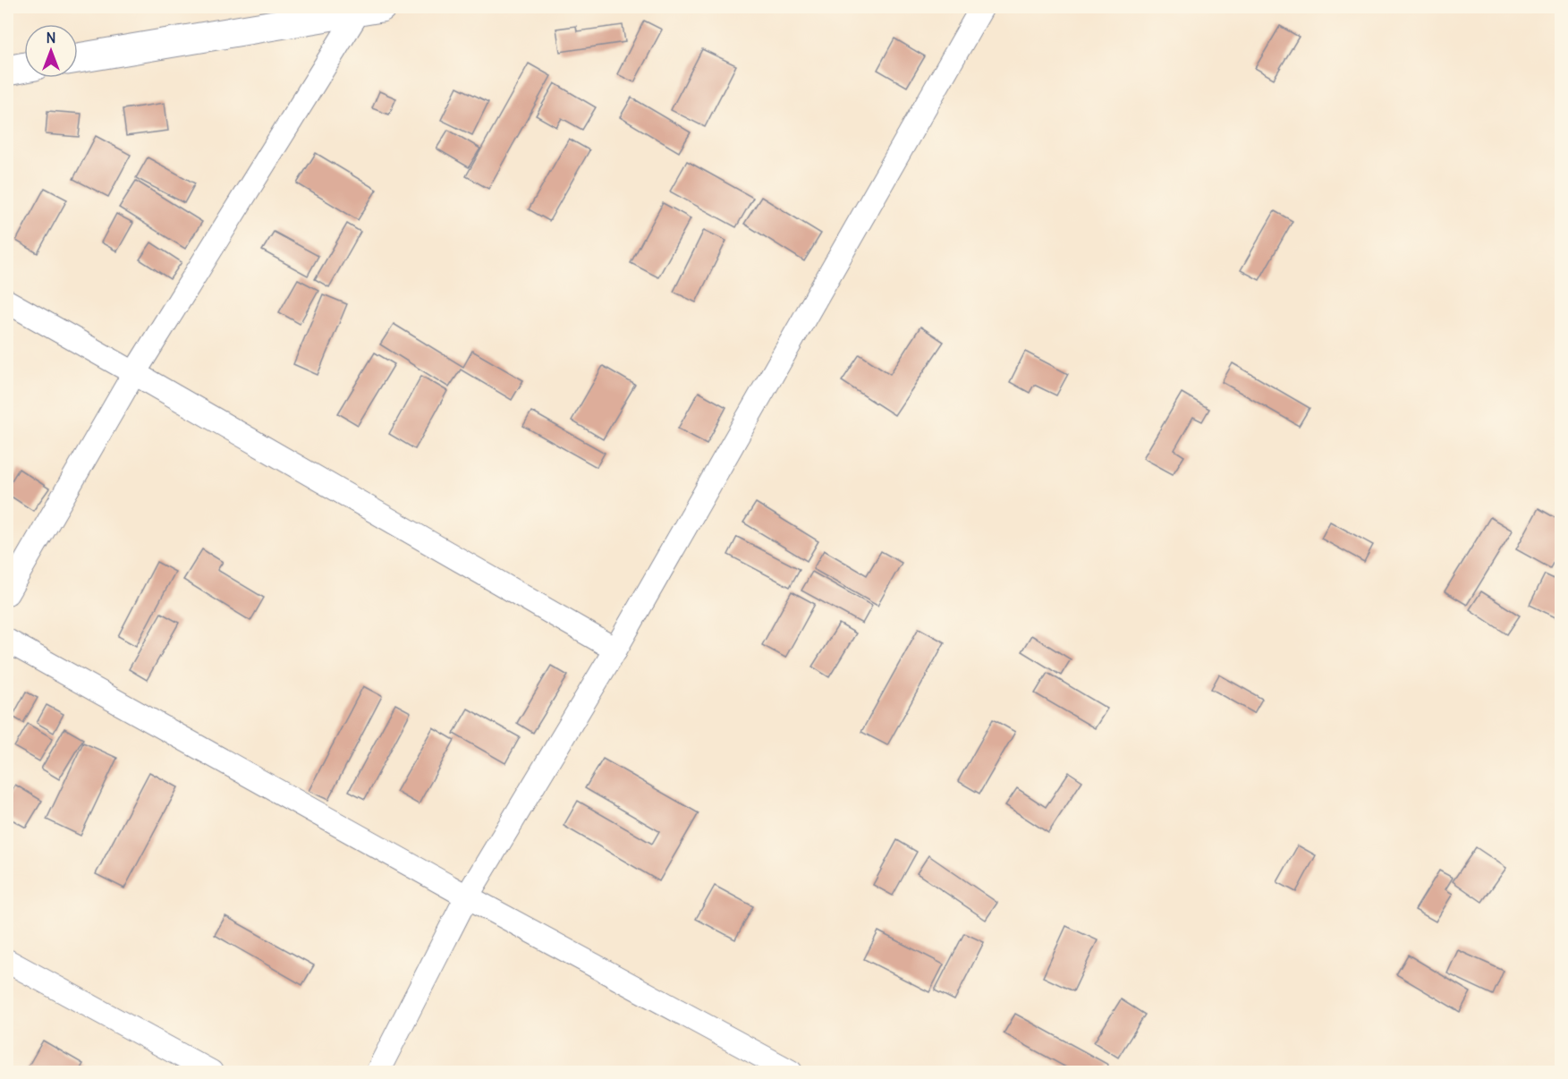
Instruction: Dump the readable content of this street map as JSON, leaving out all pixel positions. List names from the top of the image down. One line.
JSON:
{"north":"top"}
